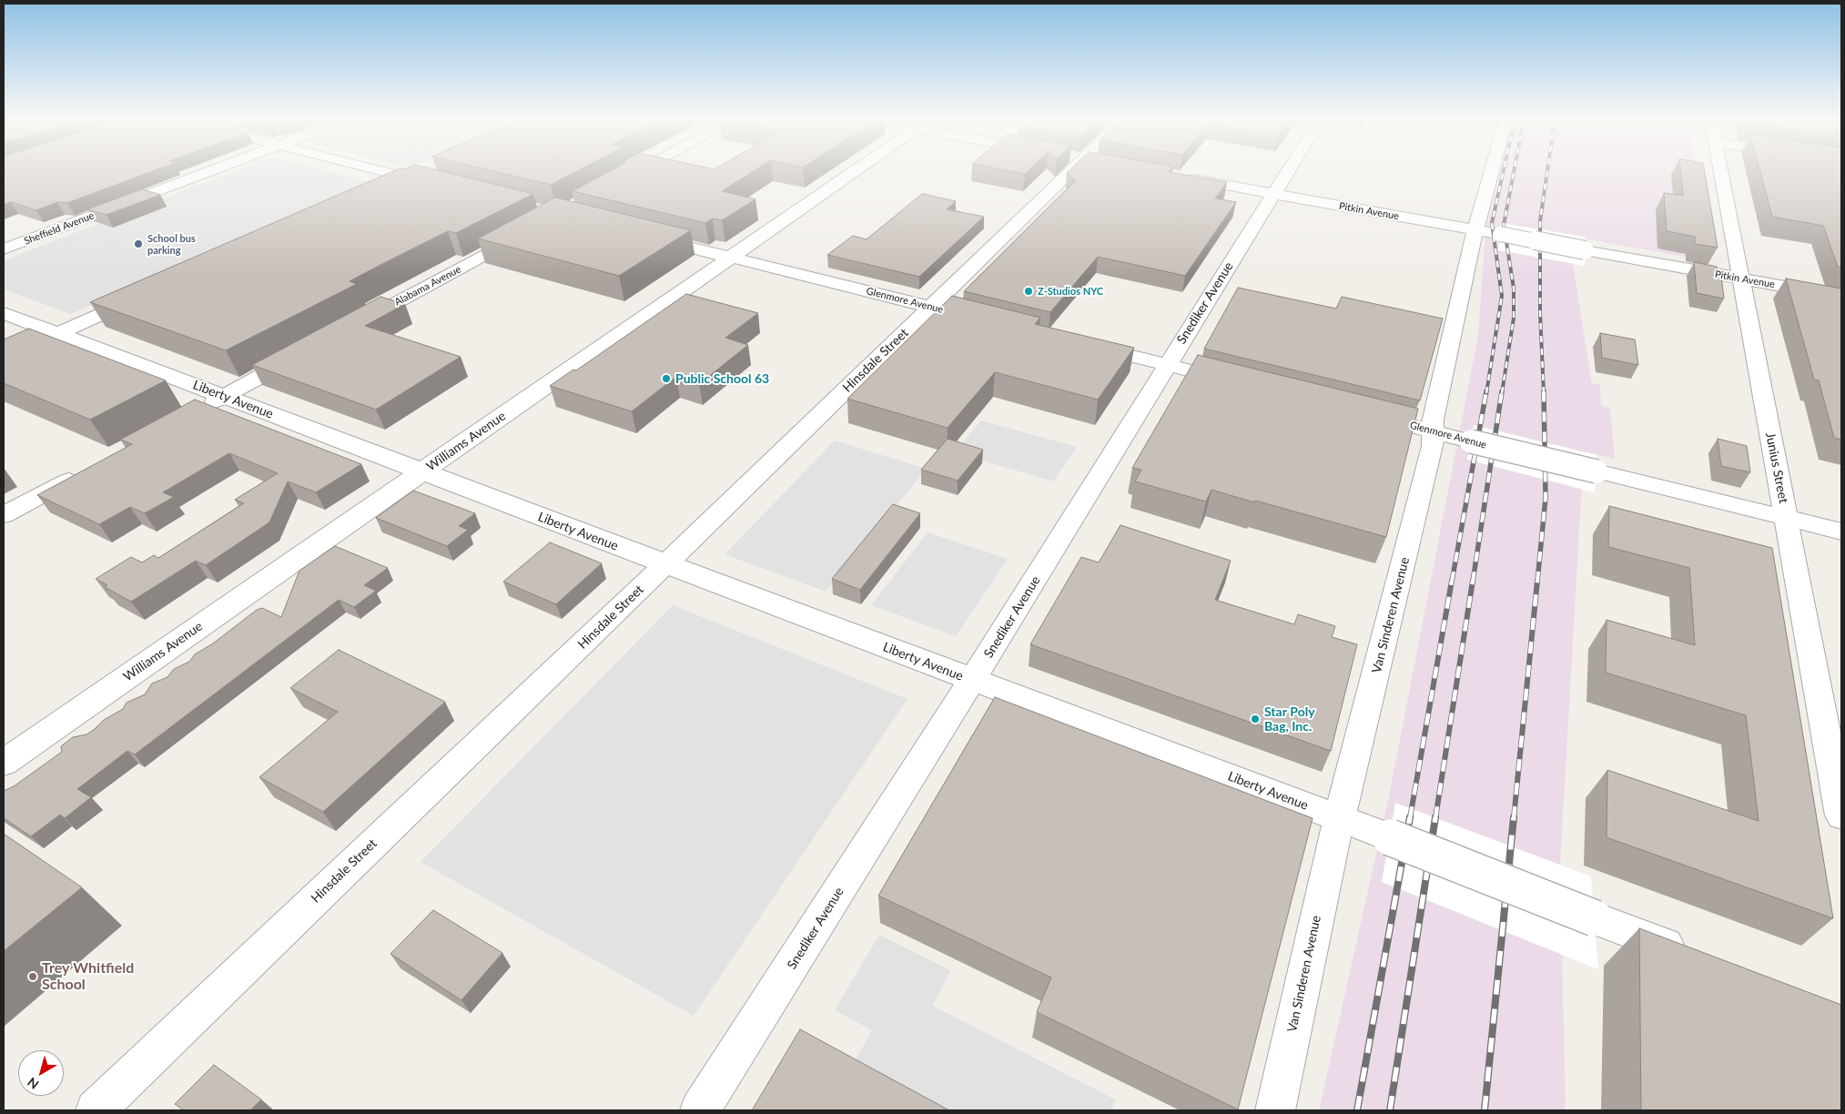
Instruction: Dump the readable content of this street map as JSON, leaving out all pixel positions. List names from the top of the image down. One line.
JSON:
{"streets":{"street":["Pitkin Avenue","Sheffield Avenue","Alabama Avenue","Glenmore Avenue","Snediker Avenue","Hinsdale Street","Liberty Avenue","Williams Avenue","Junius Street","Van Sinderen Avenue"]},"crossings":[["Pitkin Avenue","Snediker Avenue"],["Pitkin Avenue","Junius Street"],["Pitkin Avenue","Van Sinderen Avenue"],["Glenmore Avenue","Hinsdale Street"],["Glenmore Avenue","Williams Avenue"],["Glenmore Avenue","Junius Street"],["Glenmore Avenue","Van Sinderen Avenue"],["Snediker Avenue","Liberty Avenue"],["Hinsdale Street","Liberty Avenue"],["Liberty Avenue","Williams Avenue"],["Liberty Avenue","Van Sinderen Avenue"]],"places":["School bus parking","Z-Studios NYC","Public School 63","Star Poly Bag, Inc.","Trey Whitfield School"],"north":"bottom left"}
